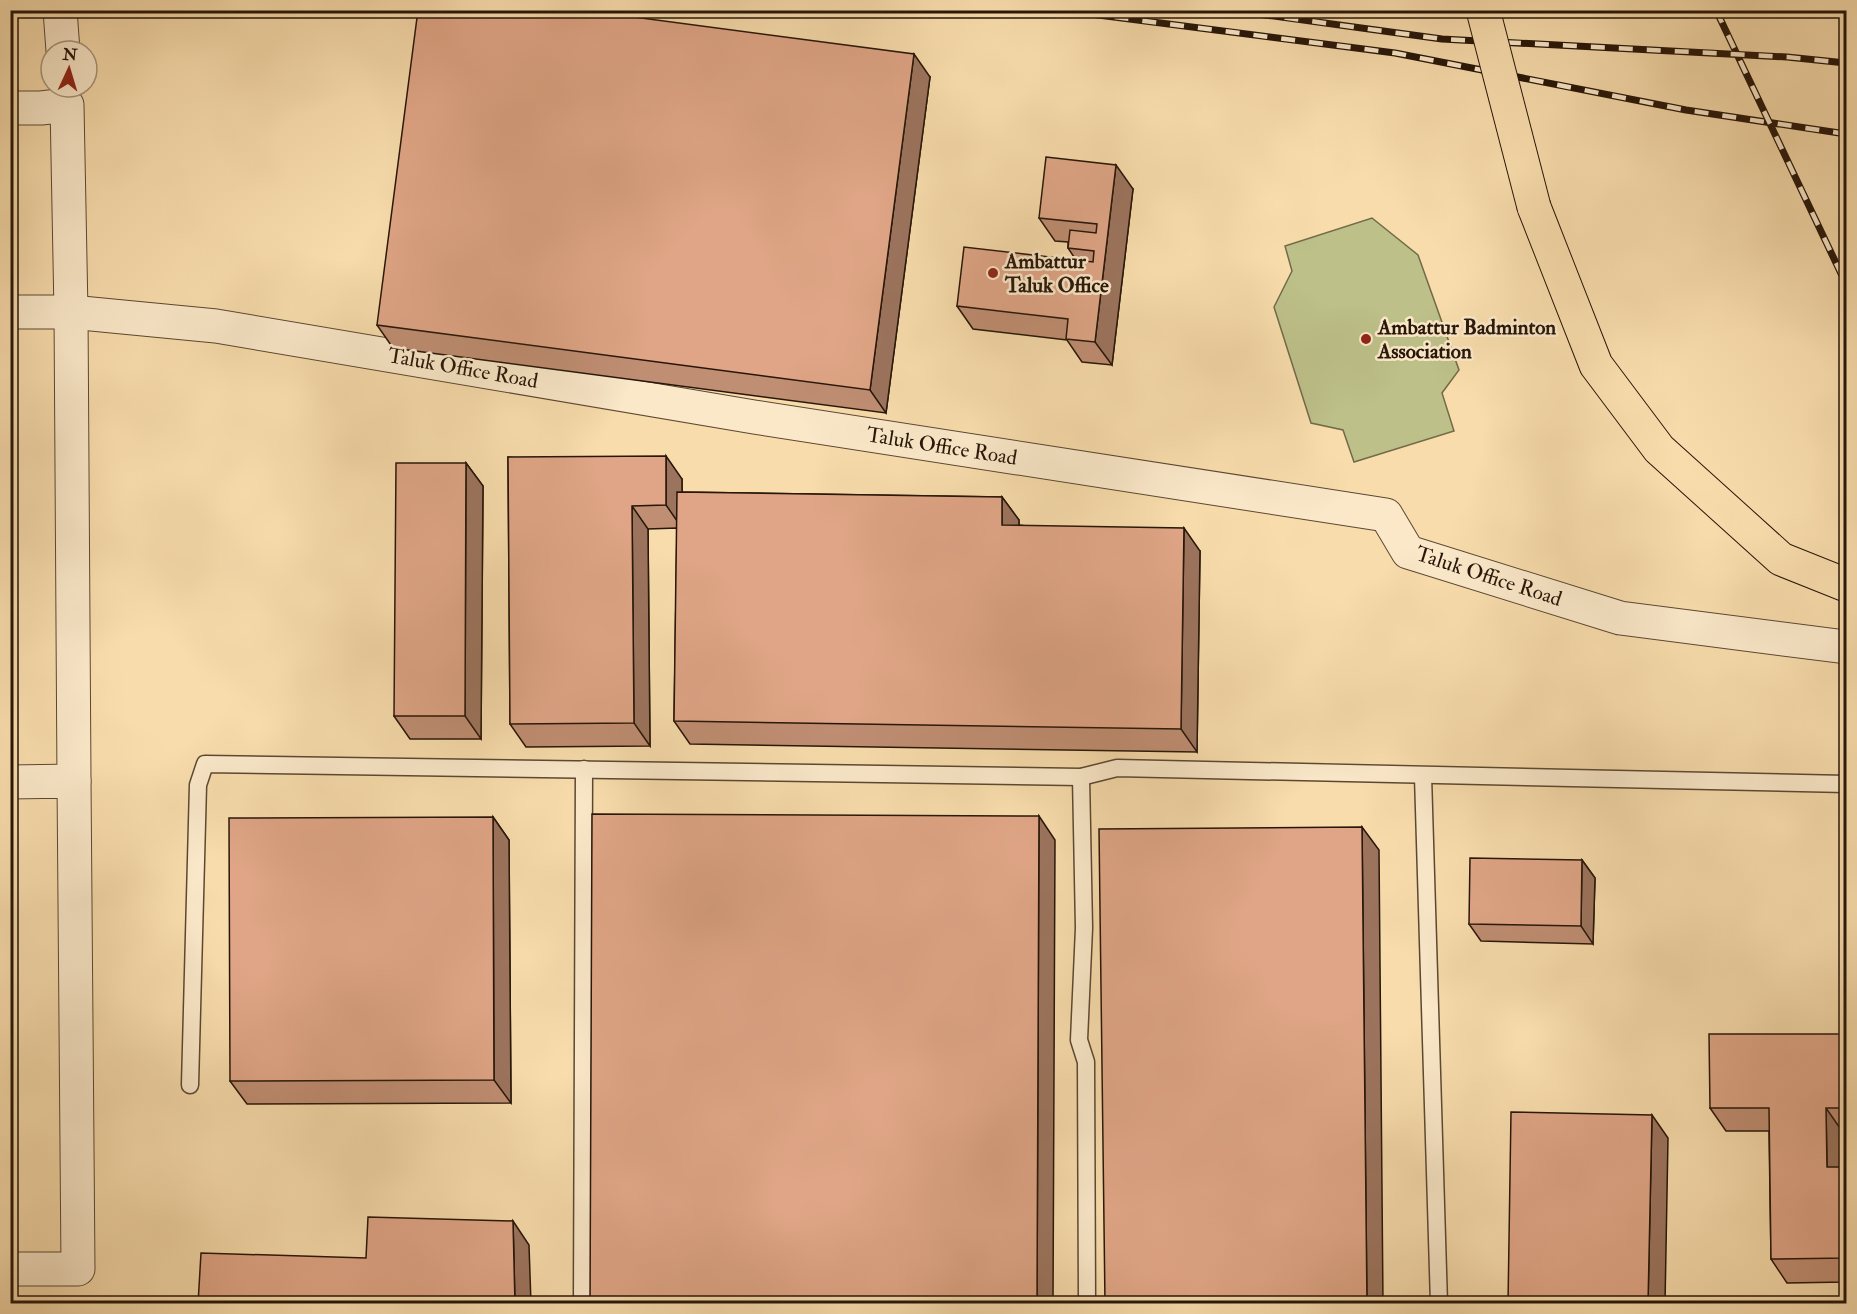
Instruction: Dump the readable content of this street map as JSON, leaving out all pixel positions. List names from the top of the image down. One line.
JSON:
{"streets":{"street":["Taluk Office Road"]},"places":["Ambattur Taluk Office","Ambattur Badminton Association"],"north":"top"}
